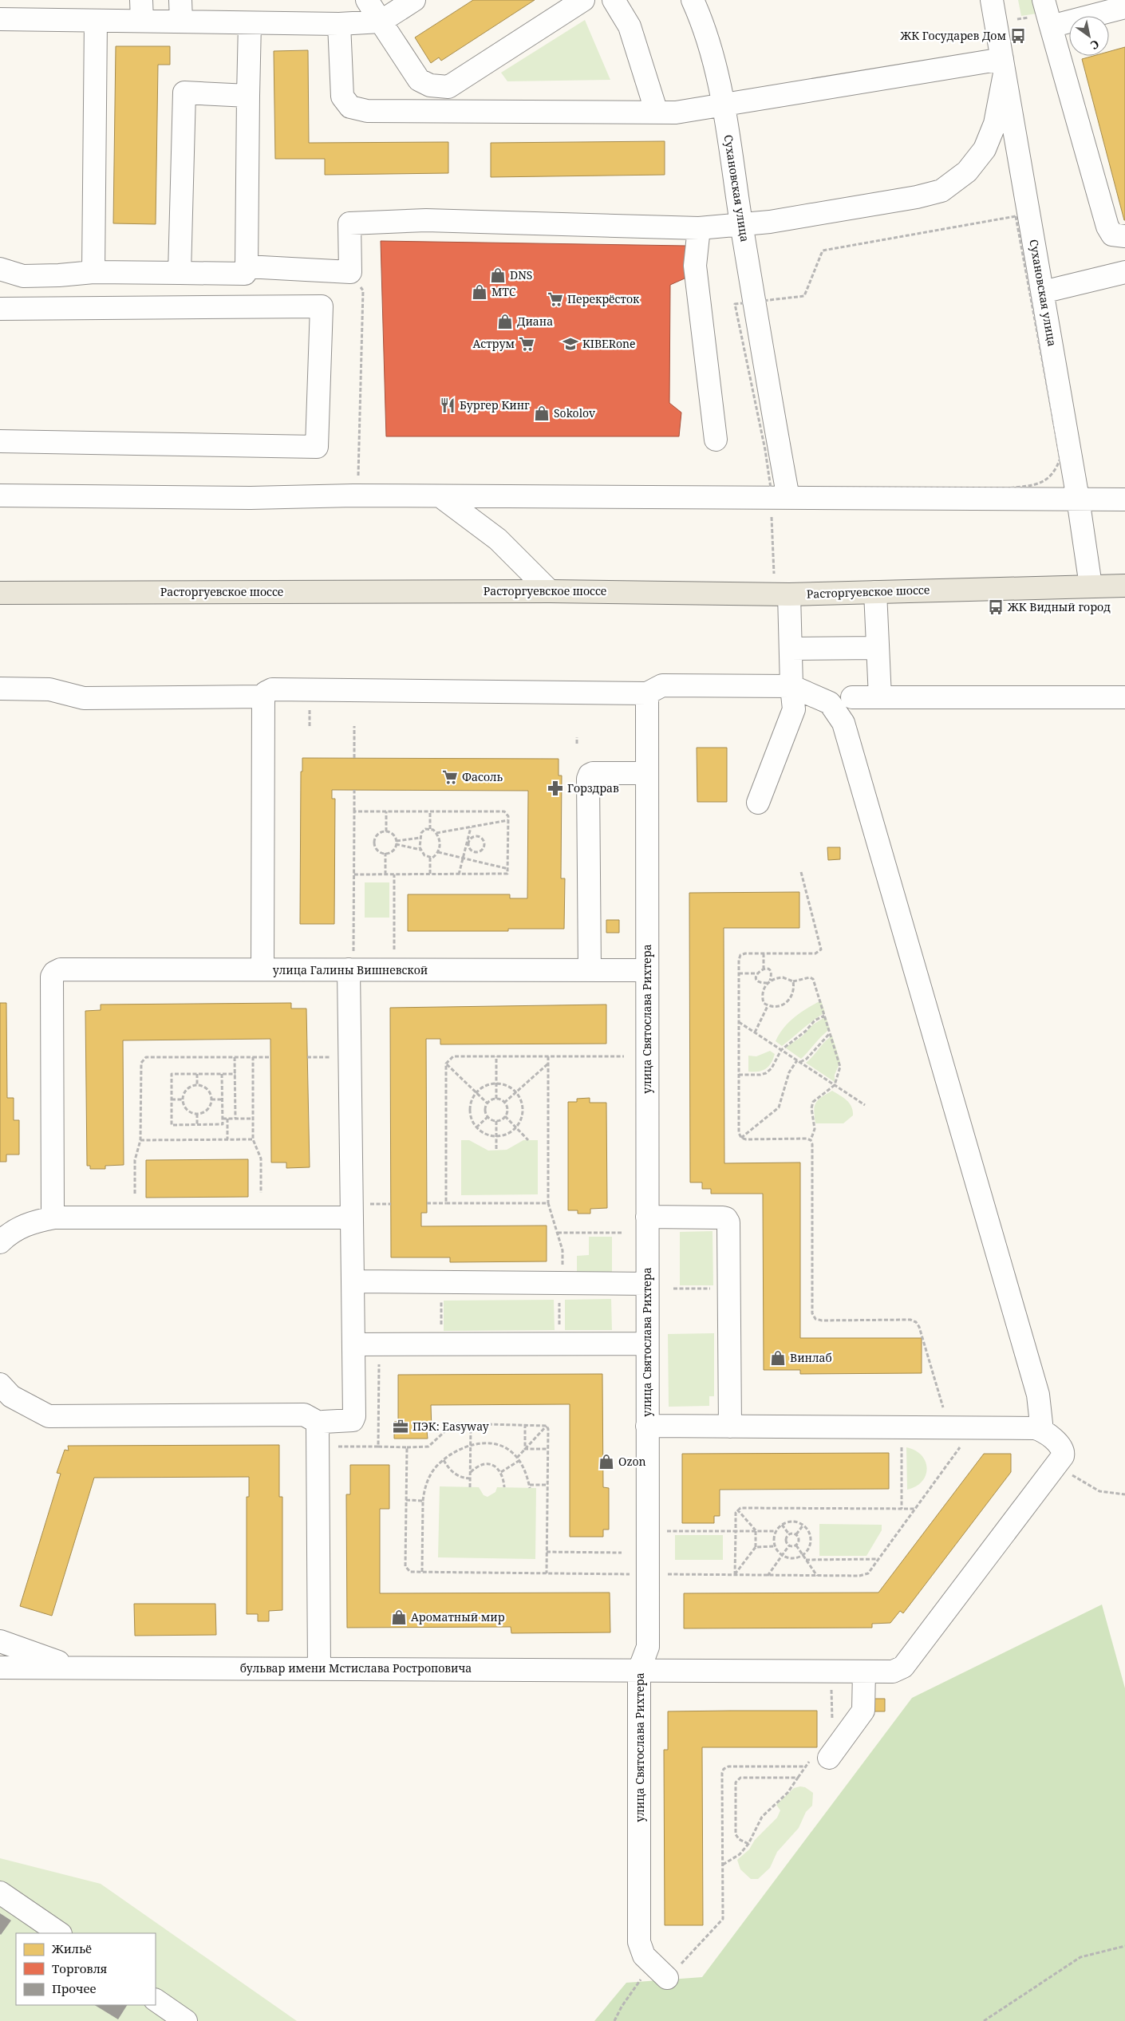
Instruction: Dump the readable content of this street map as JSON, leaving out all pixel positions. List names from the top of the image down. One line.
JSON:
{"streets":{"main road":["Расторгуевское шоссе"],"street":["Сухановская улица","улица Галины Вишневской","улица Святослава Рихтера","бульвар имени Мстислава Ростроповича"]},"crossings":[["Сухановская улица","Расторгуевское шоссе"],["улица Галины Вишневской","улица Святослава Рихтера"],["улица Святослава Рихтера","бульвар имени Мстислава Ростроповича"]],"places":{"bus stop":["ЖК Государев Дом","ЖК Видный город"],"shop":["DNS","МТС","Диана","Sokolov","Винлаб","Ozon","Ароматный мир"],"supermarket":["Перекрёсток","Аструм","Фасоль"],"school or university":["KIBERone"],"restaurant":["Бургер Кинг"],"pharmacy":["Горздрав"],"office":["ПЭК: Easyway"]},"legend":["Жильё","Торговля","Прочее"],"north":"bottom right"}
